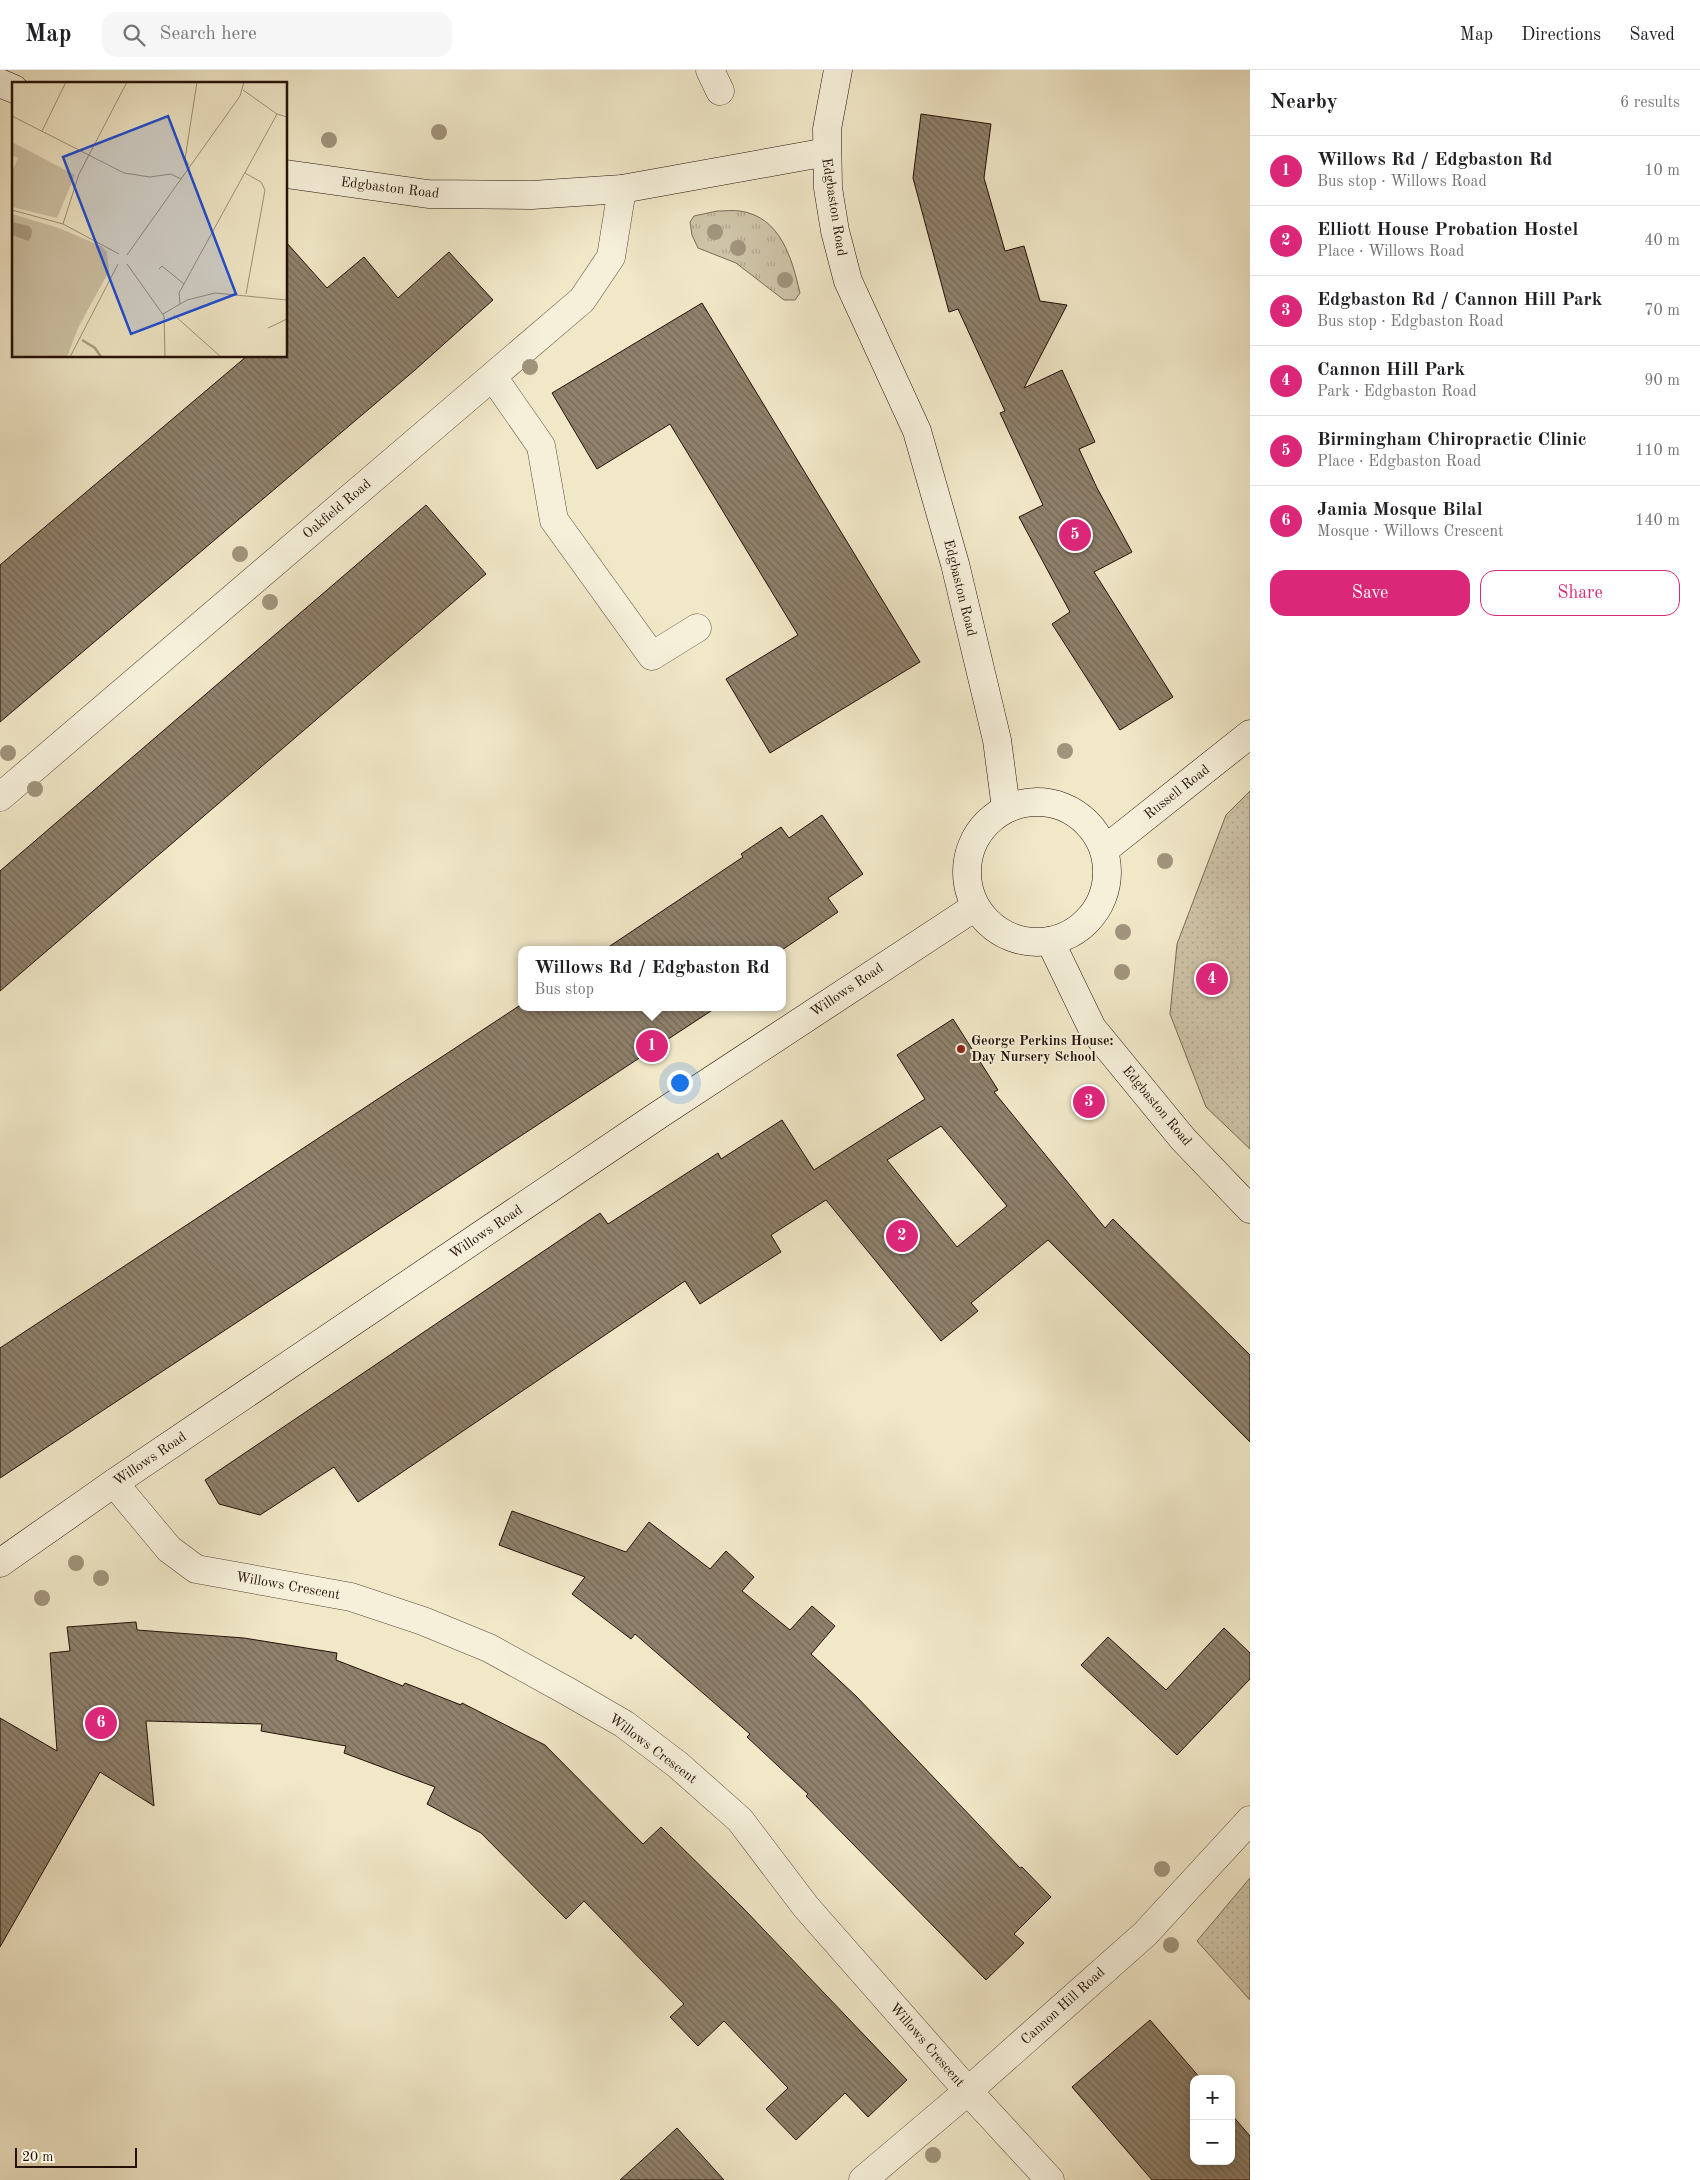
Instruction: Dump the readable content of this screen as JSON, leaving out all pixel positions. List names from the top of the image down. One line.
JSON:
{"streets":{"street":["Edgbaston Road","Oakfield Road","Russell Road","Willows Road","Willows Crescent","Cannon Hill Road"]},"crossings":[["Edgbaston Road","Oakfield Road"],["Edgbaston Road","Russell Road"],["Edgbaston Road","Willows Road"],["Russell Road","Willows Road"],["Willows Road","Willows Crescent"],["Willows Crescent","Cannon Hill Road"]],"places":["George Perkins House: Day Nursery School"],"scale_bar":"20 m","page":{"header":"Map","search":"Search here","nav":["Map","Directions","Saved"],"heading":["Nearby","6 results"],"list":[{"mark":"1","name":"Willows Rd / Edgbaston Rd","note":"Bus stop · Willows Road","value":"10 m"},{"mark":"2","name":"Elliott House Probation Hostel","note":"Place · Willows Road","value":"40 m"},{"mark":"3","name":"Edgbaston Rd / Cannon Hill Park","note":"Bus stop · Edgbaston Road","value":"70 m"},{"mark":"4","name":"Cannon Hill Park","note":"Park · Edgbaston Road","value":"90 m"},{"mark":"5","name":"Birmingham Chiropractic Clinic","note":"Place · Edgbaston Road","value":"110 m"},{"mark":"6","name":"Jamia Mosque Bilal","note":"Mosque · Willows Crescent","value":"140 m"}],"pins":["5","4","1","3","2","6"],"buttons":["Save","Share"],"popup":["Willows Rd / Edgbaston Rd","Bus stop"],"map_buttons":["+","−"],"scale":"20 m"}}
